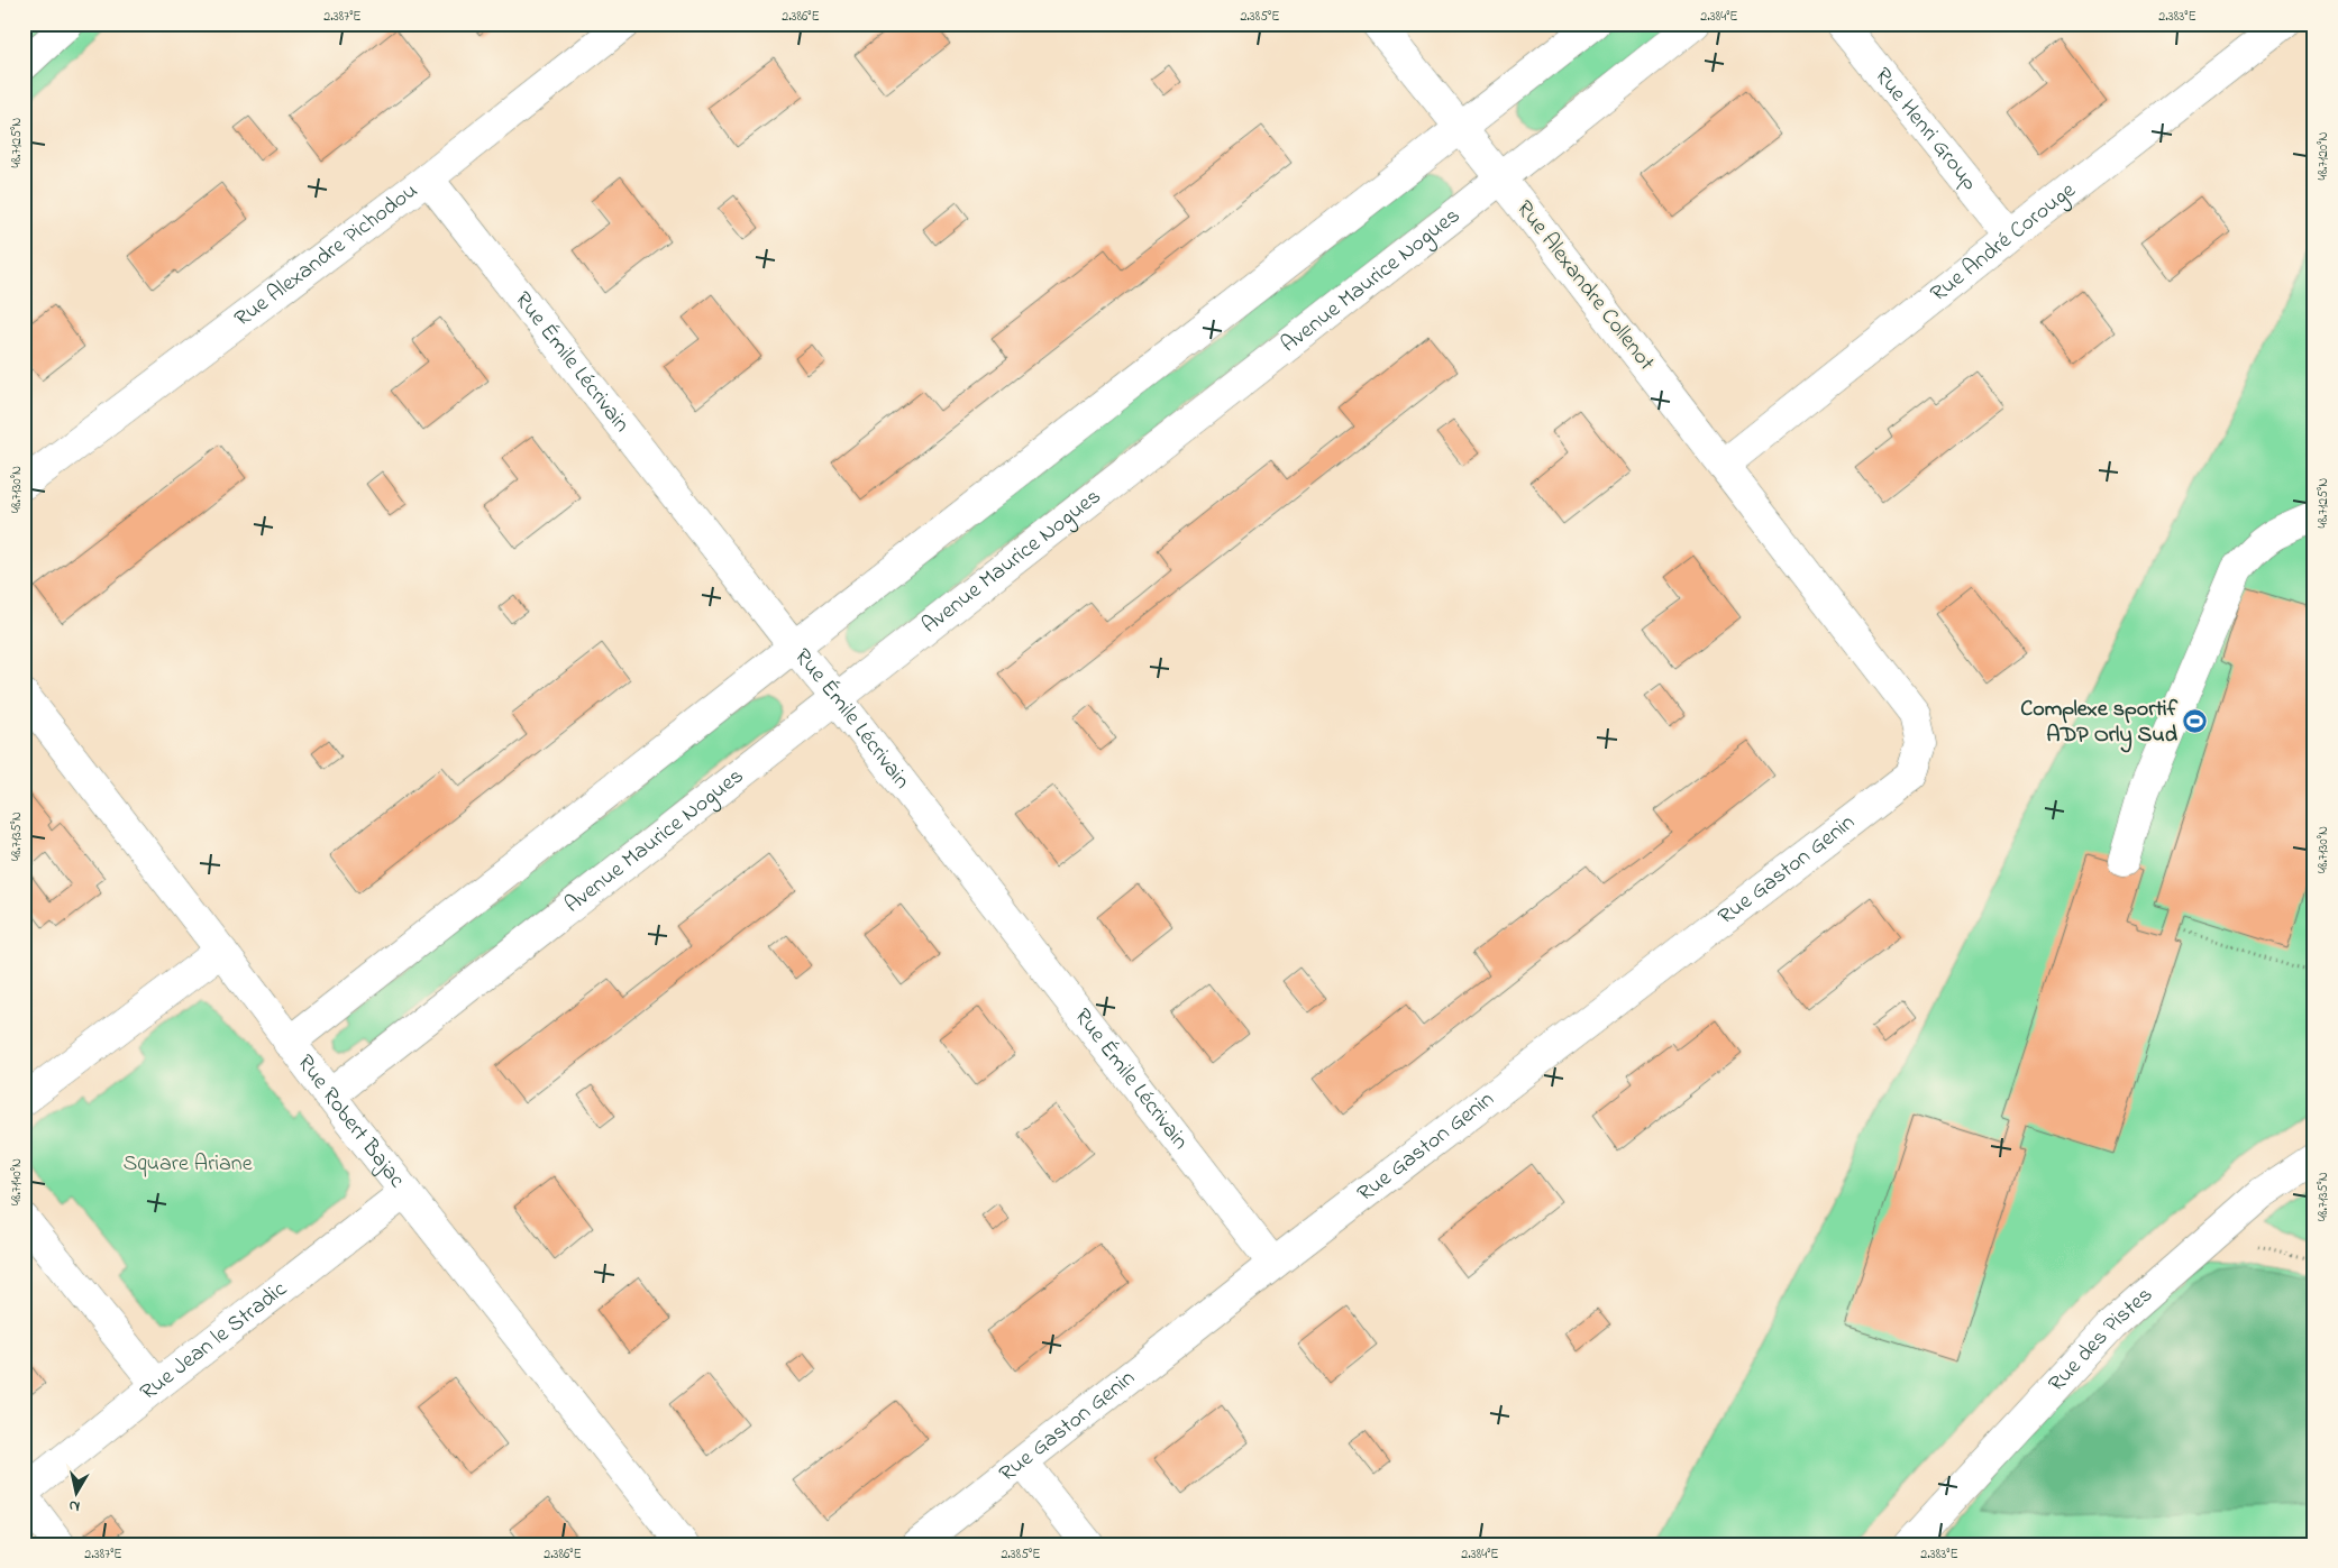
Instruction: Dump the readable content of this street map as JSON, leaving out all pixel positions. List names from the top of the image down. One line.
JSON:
{"streets":{"street":["Rue Henri Group","Rue André Corouge","Rue Alexandre Pichodou","Avenue Maurice Nogues","Rue Alexandre Collenot","Rue Émile Lécrivain","Rue Gaston Genin","Rue Robert Bajac","Rue des Pistes","Rue Jean le Stradic"]},"crossings":[["Rue Henri Group","Rue André Corouge"],["Rue André Corouge","Rue Alexandre Collenot"],["Rue Alexandre Pichodou","Rue Émile Lécrivain"],["Avenue Maurice Nogues","Rue Alexandre Collenot"],["Avenue Maurice Nogues","Rue Émile Lécrivain"],["Avenue Maurice Nogues","Rue Robert Bajac"],["Rue Alexandre Collenot","Rue Gaston Genin"],["Rue Émile Lécrivain","Rue Gaston Genin"],["Rue Robert Bajac","Rue Jean le Stradic"]],"parks":["Square Ariane"],"places":{"sports":["Complexe sportif ADP Orly Sud"]},"north":"bottom","coordinates":["2.387°E","2.386°E","2.385°E","2.384°E","2.383°E","48.7125°N","48.7120°N","48.7130°N","48.7135°N","48.7140°N"]}
